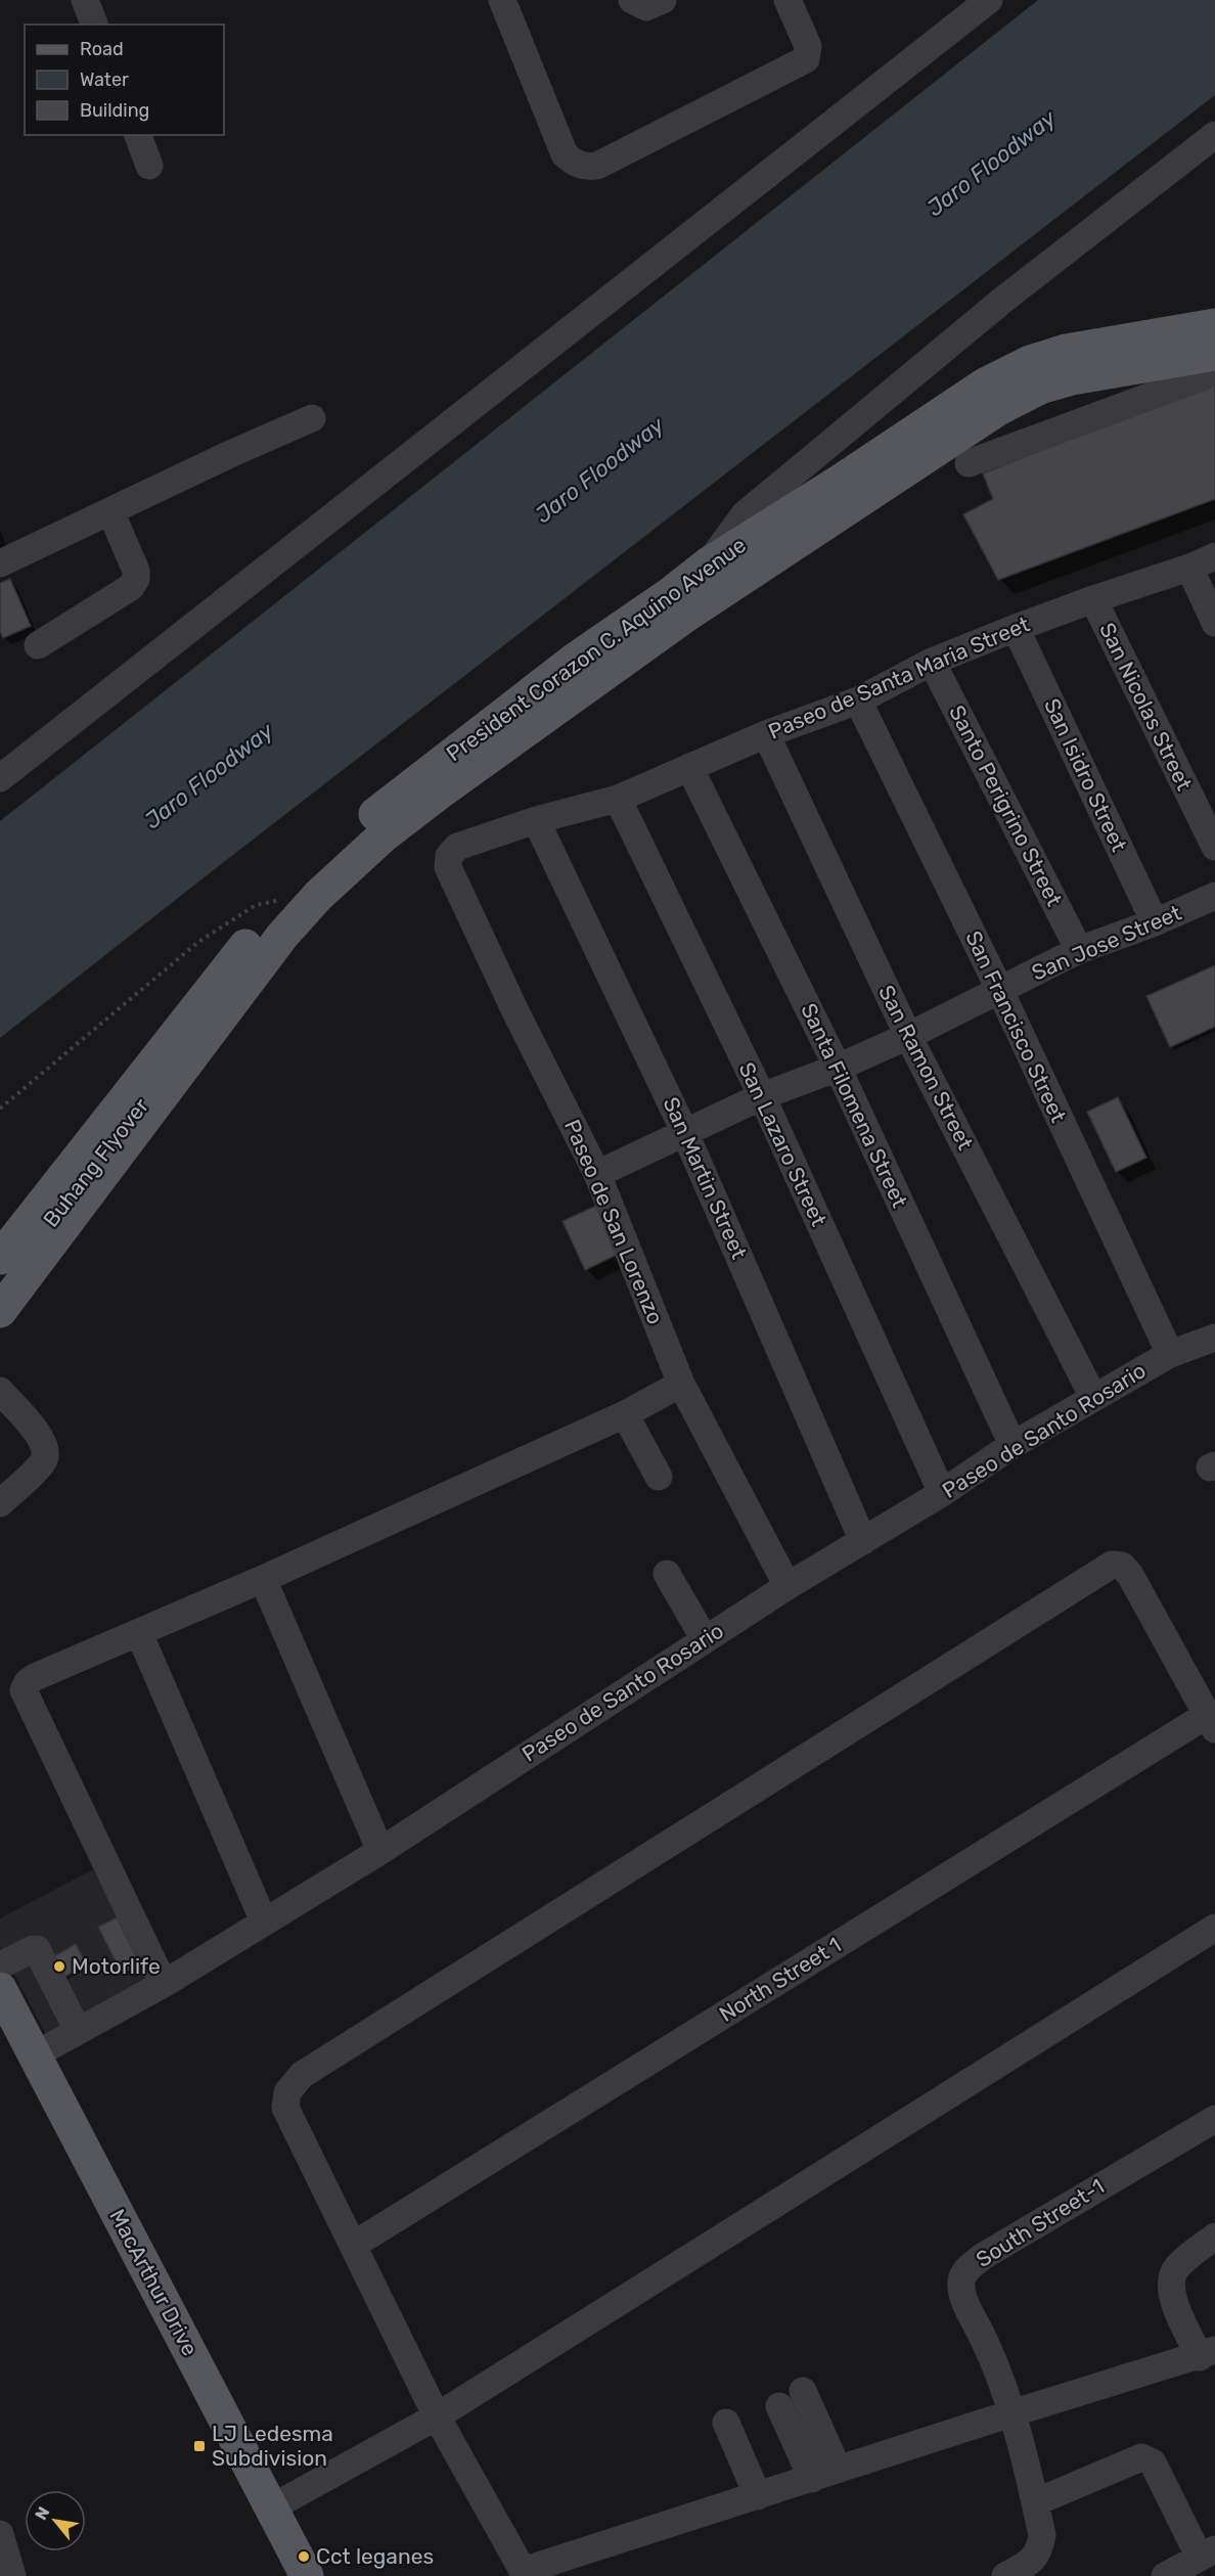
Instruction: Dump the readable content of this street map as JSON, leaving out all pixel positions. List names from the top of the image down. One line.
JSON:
{"streets":{"main road":["President Corazon C. Aquino Avenue","Buhang Flyover","MacArthur Drive"],"street":["Paseo de Santa Maria Street","San Nicolas Street","San Isidro Street","Santo Perigrino Street","San Jose Street","San Francisco Street","San Ramon Street","Santa Filomena Street","San Lazaro Street","San Martin Street","Paseo de San Lorenzo","Paseo de Santo Rosario","North Street 1","South Street-1"]},"crossings":[["President Corazon C. Aquino Avenue","Buhang Flyover"],["Paseo de Santa Maria Street","San Nicolas Street"],["Paseo de Santa Maria Street","San Isidro Street"],["Paseo de Santa Maria Street","Santo Perigrino Street"],["Paseo de Santa Maria Street","San Francisco Street"],["Paseo de Santa Maria Street","San Ramon Street"],["Paseo de Santa Maria Street","Santa Filomena Street"],["Paseo de Santa Maria Street","San Lazaro Street"],["Paseo de Santa Maria Street","San Martin Street"],["Paseo de Santa Maria Street","Paseo de San Lorenzo"],["San Isidro Street","San Jose Street"],["Santo Perigrino Street","San Jose Street"],["San Jose Street","San Francisco Street"],["San Jose Street","San Ramon Street"],["San Jose Street","Santa Filomena Street"],["San Jose Street","San Lazaro Street"],["San Jose Street","San Martin Street"],["San Jose Street","Paseo de San Lorenzo"],["San Francisco Street","Paseo de Santo Rosario"],["San Ramon Street","Paseo de Santo Rosario"],["Santa Filomena Street","Paseo de Santo Rosario"],["San Lazaro Street","Paseo de Santo Rosario"],["San Martin Street","Paseo de Santo Rosario"],["Paseo de San Lorenzo","Paseo de Santo Rosario"],["Paseo de Santo Rosario","MacArthur Drive"]],"water":["Jaro Floodway"],"places":{"other":["Motorlife","Cct leganes"],"transit":["LJ Ledesma Subdivision"]},"legend":["Road","Water","Building"],"north":"top left"}
